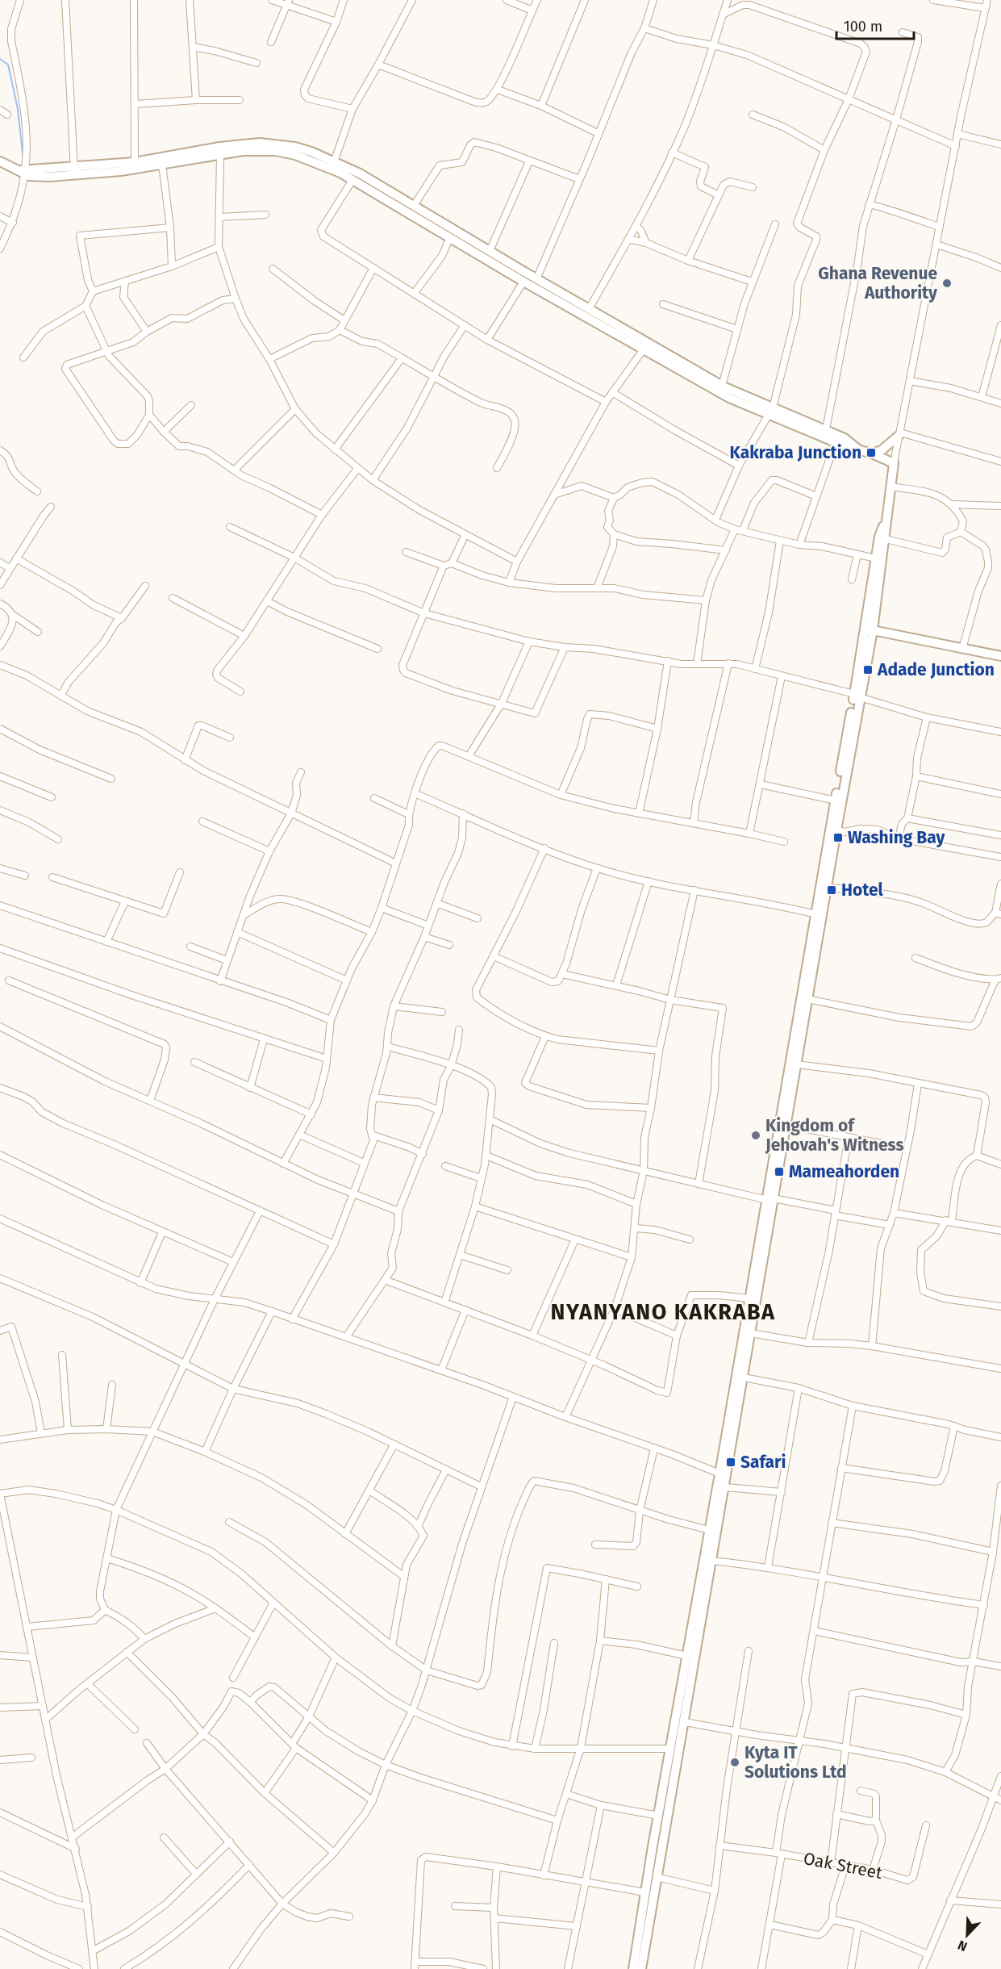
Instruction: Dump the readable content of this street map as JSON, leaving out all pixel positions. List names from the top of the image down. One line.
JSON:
{"streets":{"street":["Oak Street"]},"districts":["NYANYANO KAKRABA"],"places":{"other":["Ghana Revenue Authority","Kingdom of Jehovah's Witness","Kyta IT Solutions Ltd"],"transit":["Kakraba Junction","Adade Junction","Washing Bay","Hotel","Mameahorden","Safari"]},"scale_bar":"100 m","north":"bottom left"}
